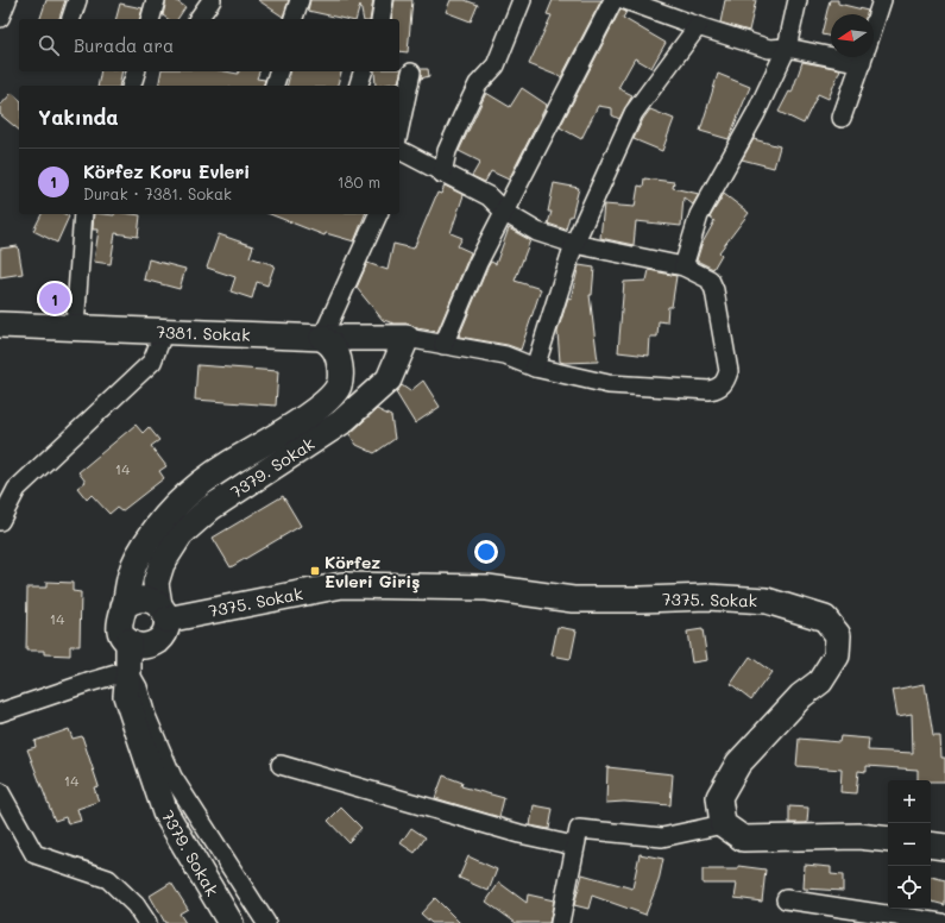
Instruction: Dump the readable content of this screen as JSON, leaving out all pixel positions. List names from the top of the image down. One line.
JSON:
{"streets":{"street":["7381. Sokak","7379. Sokak","7375. Sokak"]},"crossings":[["7381. Sokak","7379. Sokak"],["7379. Sokak","7375. Sokak"]],"places":{"transit":["Körfez Evleri Giriş"]},"house_numbers":["14","14","14"],"north":"left","page":{"search":"Burada ara","heading":"Yakında","list":[{"mark":"1","name":"Körfez Koru Evleri","note":"Durak · 7381. Sokak","value":"180 m"}],"pins":"1","map_buttons":["+","−"]}}
